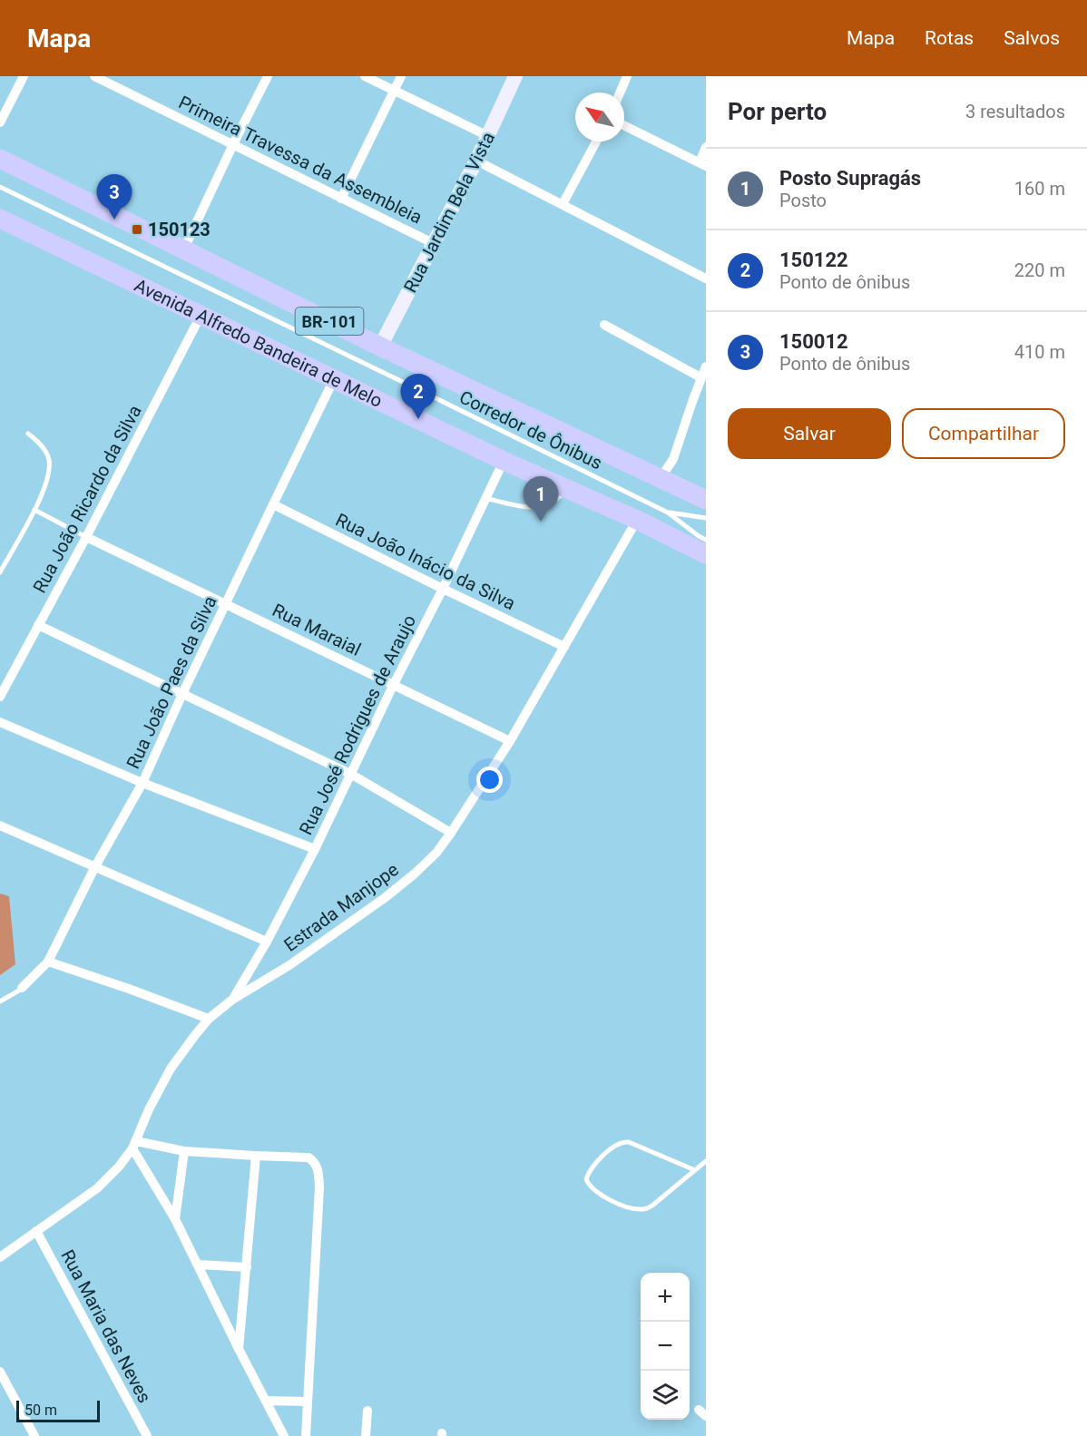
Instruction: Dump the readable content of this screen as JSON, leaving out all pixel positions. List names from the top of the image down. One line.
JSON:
{"streets":{"highway":["BR-101","Avenida Alfredo Bandeira de Melo"],"main road":["Rua Jardim Bela Vista"],"street":["Primeira Travessa da Assembleia","Rua João Ricardo da Silva","Rua João Inácio da Silva","Rua Maraial","Rua João Paes da Silva","Rua José Rodrigues de Araujo","Estrada Manjope","Rua Maria das Neves"],"lane":["Corredor de Ônibus"]},"crossings":[["Primeira Travessa da Assembleia","Rua Jardim Bela Vista"],["Rua Jardim Bela Vista","BR-101"],["BR-101","Avenida Alfredo Bandeira de Melo"],["BR-101","Estrada Manjope"],["Avenida Alfredo Bandeira de Melo","Rua João Ricardo da Silva"],["Avenida Alfredo Bandeira de Melo","Rua João Paes da Silva"],["Avenida Alfredo Bandeira de Melo","Rua José Rodrigues de Araujo"],["Avenida Alfredo Bandeira de Melo","Estrada Manjope"],["Rua João Ricardo da Silva","Rua Maraial"],["Rua João Inácio da Silva","Rua João Paes da Silva"],["Rua João Inácio da Silva","Rua José Rodrigues de Araujo"],["Rua João Inácio da Silva","Estrada Manjope"],["Rua Maraial","Rua João Paes da Silva"],["Rua Maraial","Rua José Rodrigues de Araujo"],["Rua Maraial","Estrada Manjope"],["Rua José Rodrigues de Araujo","Estrada Manjope"],["Estrada Manjope","Rua Maria das Neves"]],"places":{"transit":["150123"]},"scale_bar":"50 m","north":"top left","page":{"header":"Mapa","nav":["Mapa","Rotas","Salvos"],"heading":["Por perto","3 resultados"],"list":[{"mark":"1","name":"Posto Supragás","note":"Posto","value":"160 m"},{"mark":"2","name":"150122","note":"Ponto de ônibus","value":"220 m"},{"mark":"3","name":"150012","note":"Ponto de ônibus","value":"410 m"}],"pins":["3","2","1"],"buttons":["Salvar","Compartilhar"],"map_buttons":["+","−"],"scale":"50 m"}}
